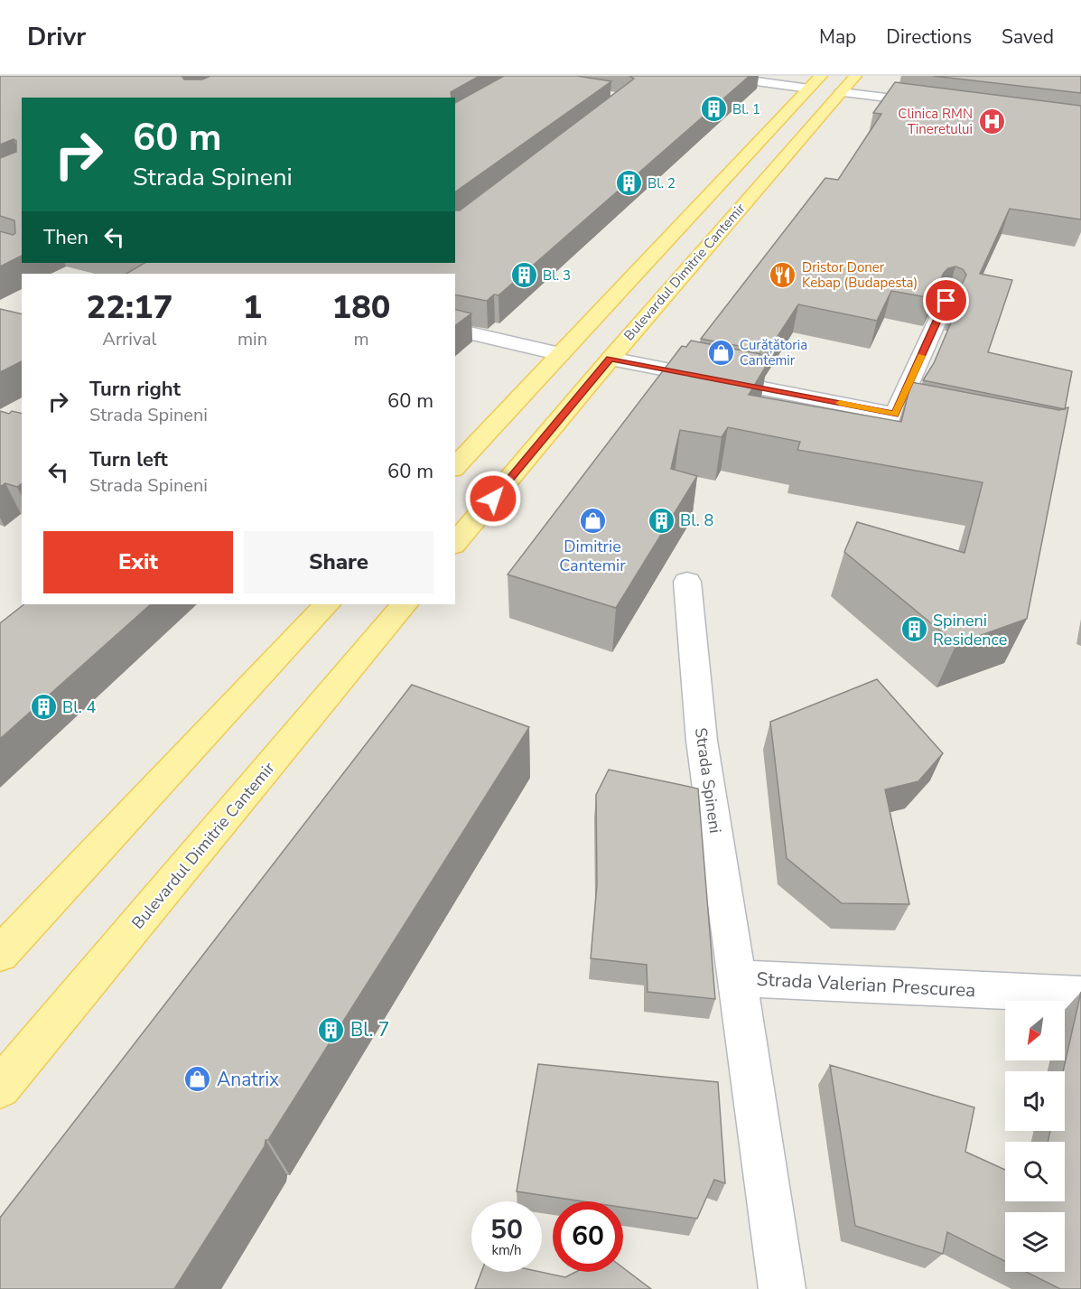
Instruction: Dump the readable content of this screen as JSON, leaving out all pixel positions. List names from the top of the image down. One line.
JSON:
{"streets":{"main road":["Bulevardul Dimitrie Cantemir"],"street":["Strada Spineni","Strada Valerian Prescurea"]},"crossings":[["Strada Spineni","Strada Valerian Prescurea"]],"places":{"building":["Bl. 1","Bl. 2","Bl. 3","Bl. 8","Spineni Residence","Bl. 4","Bl. 7"],"hospital":["Clinica RMN Tineretului"],"restaurant":["Dristor Doner Kebap (Budapesta)"],"shop":["Curățătoria Cantemir","Dimitrie Cantemir","Anatrix"]},"north":"bottom left","page":{"header":"Drivr","nav":["Map","Directions","Saved"],"turn":["60 m","Strada Spineni"],"then":"Then","eta":["22:17","Arrival","1","min","180","m"],"list":[{"name":"Turn right","note":"Strada Spineni","value":"60 m"},{"name":"Turn left","note":"Strada Spineni","value":"60 m"}],"buttons":["Exit","Share"],"speed":"50 km/h","limit":"60"}}
